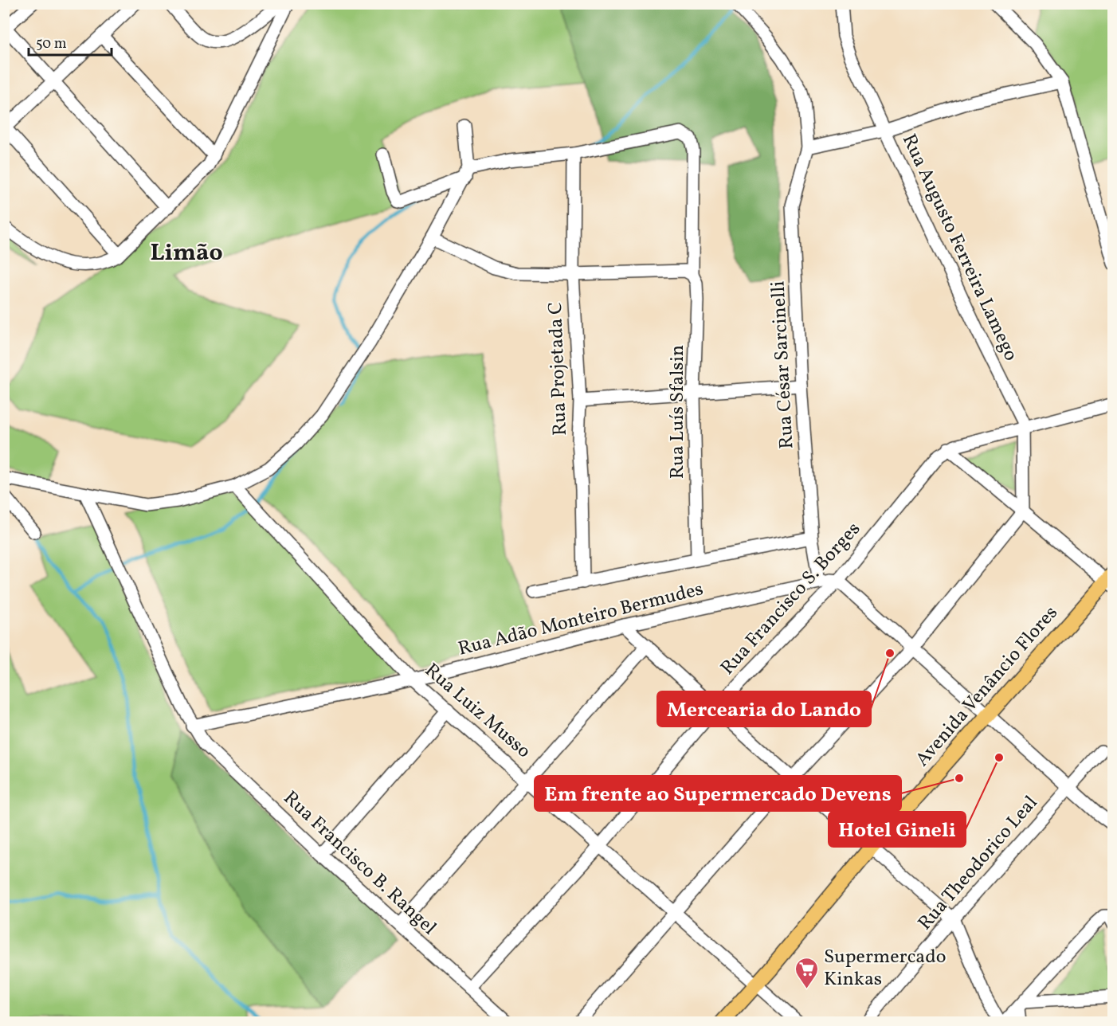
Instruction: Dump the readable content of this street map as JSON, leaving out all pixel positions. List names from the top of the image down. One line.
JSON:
{"streets":{"main road":["Avenida Venâncio Flores"],"street":["Rua Augusto Ferreira Lamego","Rua César Sarcinelli","Rua Projetada C","Rua Luís Sfalsin","Rua Francisco S. Borges","Rua Adão Monteiro Bermudes","Rua Luiz Musso","Rua Francisco B. Rangel","Rua Theodorico Leal"]},"crossings":[["Rua César Sarcinelli","Rua Adão Monteiro Bermudes"],["Rua Projetada C","Rua Luís Sfalsin"],["Rua Projetada C","Rua Adão Monteiro Bermudes"],["Rua Luís Sfalsin","Rua Adão Monteiro Bermudes"],["Rua Francisco S. Borges","Rua Adão Monteiro Bermudes"],["Rua Francisco S. Borges","Rua Luiz Musso"],["Rua Francisco S. Borges","Rua Francisco B. Rangel"],["Rua Adão Monteiro Bermudes","Rua Luiz Musso"],["Rua Adão Monteiro Bermudes","Rua Francisco B. Rangel"],["Avenida Venâncio Flores","Rua Luiz Musso"]],"districts":["Limão"],"places":{"other":["Mercearia do Lando","Hotel Gineli","Em frente ao Supermercado Devens"],"supermarket":["Supermercado Kinkas"]},"scale_bar":"50 m"}
